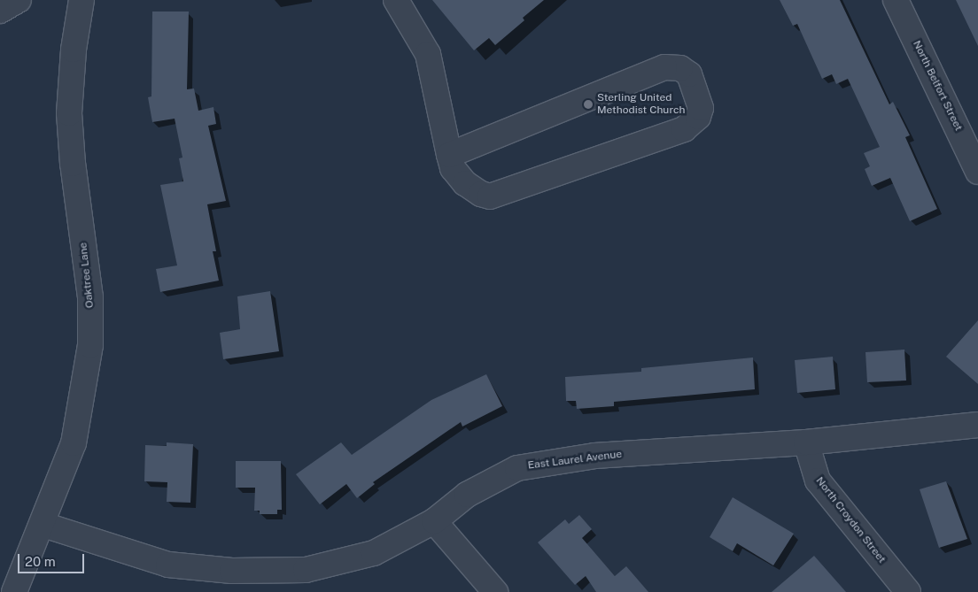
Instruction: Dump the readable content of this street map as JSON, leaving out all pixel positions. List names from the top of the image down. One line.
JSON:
{"streets":{"street":["North Belfort Street","Oaktree Lane","East Laurel Avenue","North Croydon Street"]},"crossings":[["Oaktree Lane","East Laurel Avenue"],["East Laurel Avenue","North Croydon Street"]],"places":["Sterling United Methodist Church"],"scale_bar":"20 m"}
